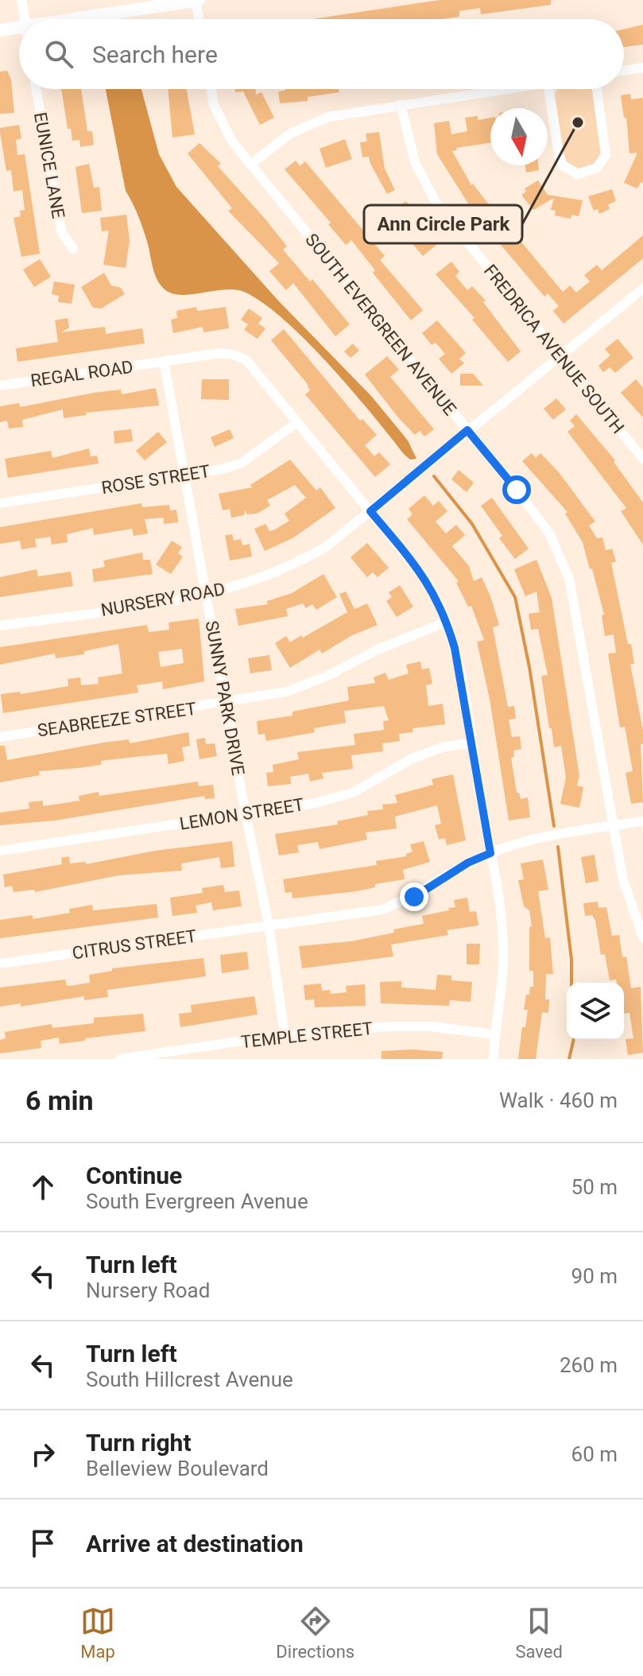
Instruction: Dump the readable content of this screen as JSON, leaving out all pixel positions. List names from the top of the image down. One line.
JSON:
{"streets":{"street":["EUNICE LANE","SOUTH EVERGREEN AVENUE","FREDRICA AVENUE SOUTH","REGAL ROAD","ROSE STREET","NURSERY ROAD","SUNNY PARK DRIVE","SEABREEZE STREET","LEMON STREET","CITRUS STREET","TEMPLE STREET"]},"crossings":[["SOUTH EVERGREEN AVENUE","NURSERY ROAD"],["SOUTH EVERGREEN AVENUE","CITRUS STREET"],["FREDRICA AVENUE SOUTH","NURSERY ROAD"],["REGAL ROAD","ROSE STREET"],["REGAL ROAD","NURSERY ROAD"],["REGAL ROAD","SUNNY PARK DRIVE"],["REGAL ROAD","SEABREEZE STREET"],["REGAL ROAD","LEMON STREET"],["REGAL ROAD","CITRUS STREET"],["REGAL ROAD","TEMPLE STREET"],["ROSE STREET","SUNNY PARK DRIVE"],["NURSERY ROAD","SUNNY PARK DRIVE"],["SUNNY PARK DRIVE","SEABREEZE STREET"],["SUNNY PARK DRIVE","LEMON STREET"],["SUNNY PARK DRIVE","CITRUS STREET"],["SUNNY PARK DRIVE","TEMPLE STREET"]],"places":["Ann Circle Park"],"north":"bottom","page":{"search":"Search here","heading":["6 min","Walk · 460 m"],"list":[["Continue","South Evergreen Avenue","50 m"],["Turn left","Nursery Road","90 m"],["Turn left","South Hillcrest Avenue","260 m"],["Turn right","Belleview Boulevard","60 m"],"Arrive at destination"],"nav":["Map","Directions","Saved"]}}
